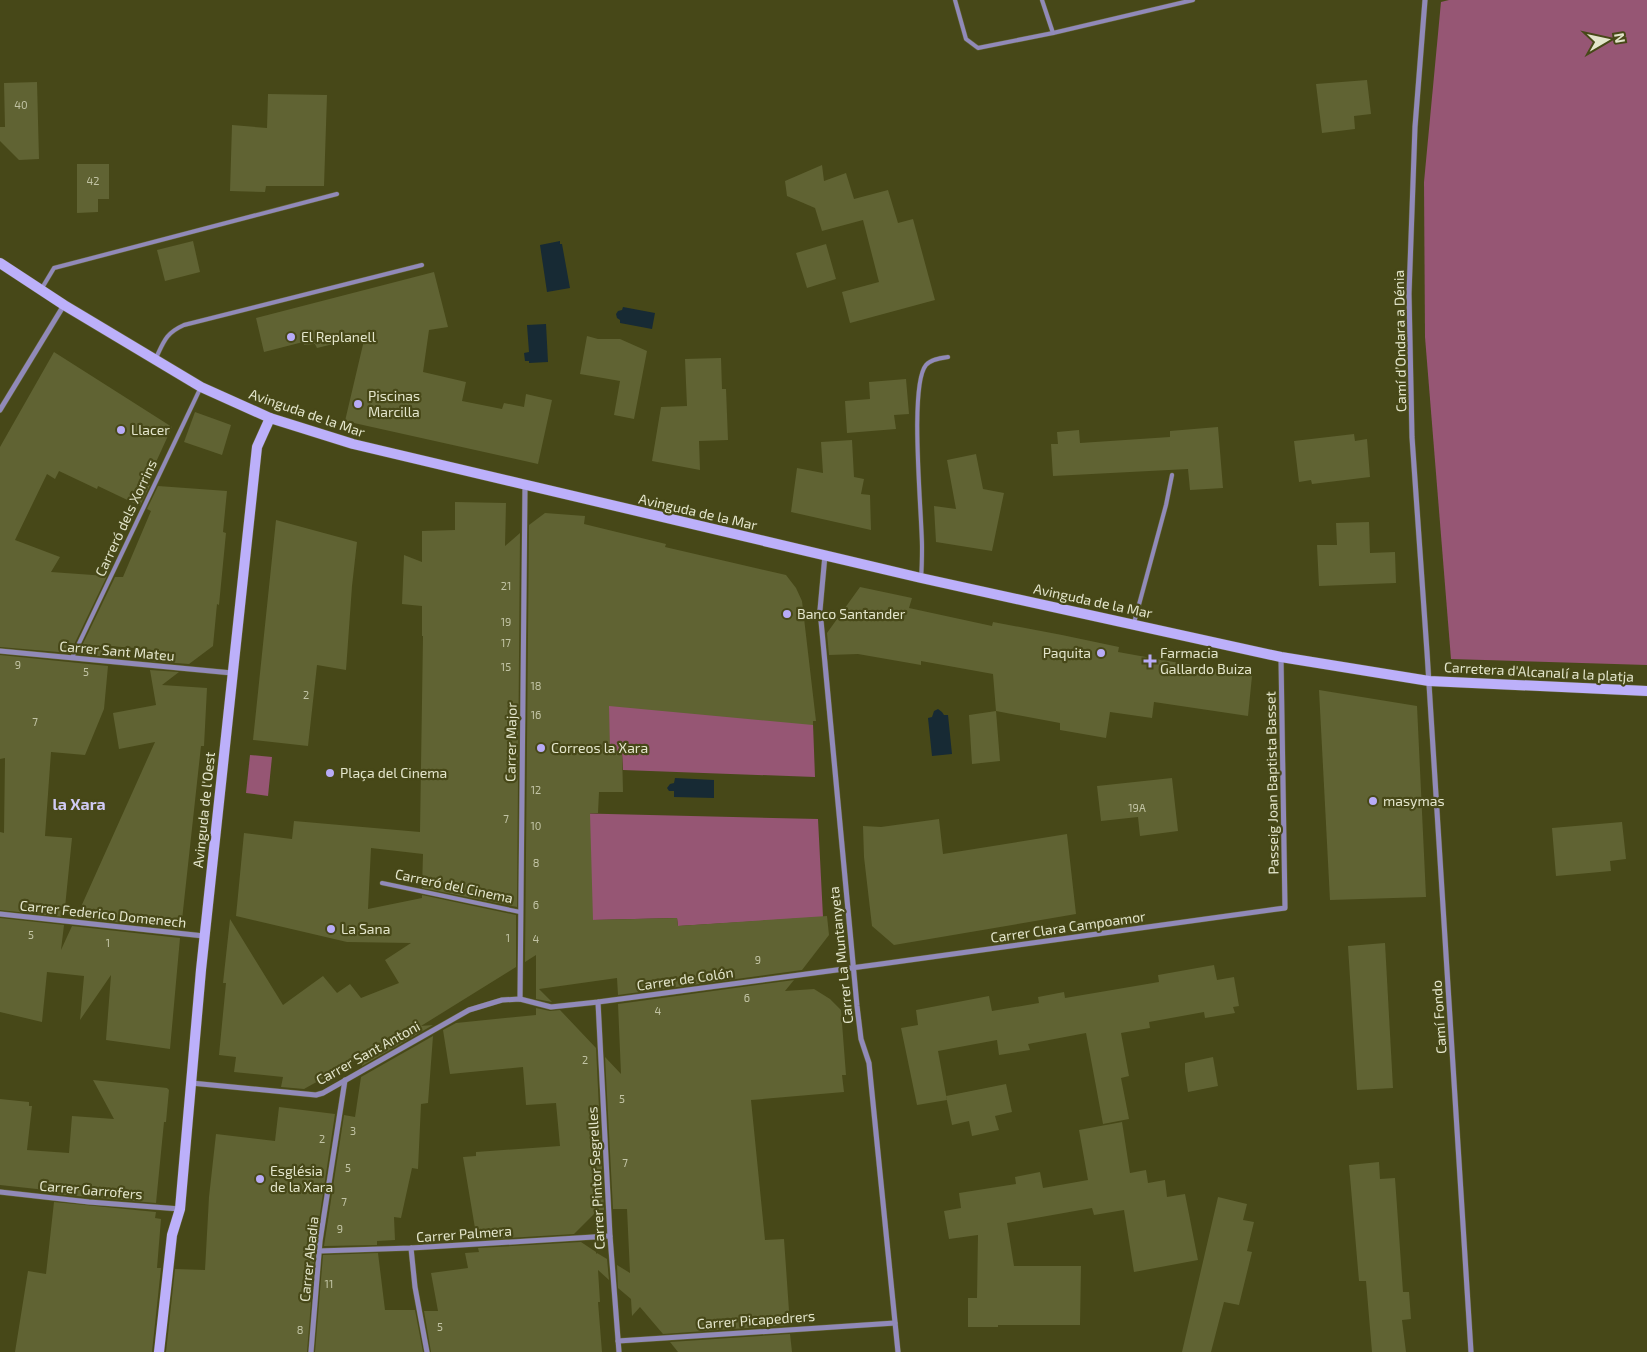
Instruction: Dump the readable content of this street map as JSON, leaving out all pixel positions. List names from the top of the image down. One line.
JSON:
{"streets":{"main road":["Avinguda de la Mar","Carretera d'Alcanalí a la platja","Avinguda de l'Oest"],"street":["Camí d’Ondara a Dénia","Carrer Sant Mateu","Carrer Major","Passeig Joan Baptista Basset","Carrer Federico Domenech","Carrer Clara Campoamor","Carrer La Muntanyeta","Carrer de Colón","Camí Fondo","Carrer Sant Antoni","Carrer Pintor Segrelles","Carrer Garrofers","Carrer Palmera","Carrer Abadia","Carrer Picapedrers"],"lane":["Carreró dels Xorrins","Carreró del Cinema"]},"crossings":[["Camí d’Ondara a Dénia","Avinguda de la Mar"],["Camí d’Ondara a Dénia","Carretera d'Alcanalí a la platja"],["Camí d’Ondara a Dénia","Camí Fondo"],["Avinguda de la Mar","Carreró dels Xorrins"],["Avinguda de la Mar","Carretera d'Alcanalí a la platja"],["Avinguda de la Mar","Carrer Major"],["Avinguda de la Mar","Passeig Joan Baptista Basset"],["Avinguda de la Mar","Avinguda de l'Oest"],["Avinguda de la Mar","Carrer La Muntanyeta"],["Avinguda de la Mar","Camí Fondo"],["Carreró dels Xorrins","Carrer Sant Mateu"],["Carrer Sant Mateu","Avinguda de l'Oest"],["Carretera d'Alcanalí a la platja","Camí Fondo"],["Carrer Major","Carreró del Cinema"],["Carrer Major","Carrer de Colón"],["Carrer Major","Carrer Sant Antoni"],["Passeig Joan Baptista Basset","Carrer Clara Campoamor"],["Avinguda de l'Oest","Carrer Federico Domenech"],["Avinguda de l'Oest","Carrer Sant Antoni"],["Avinguda de l'Oest","Carrer Garrofers"],["Carrer Clara Campoamor","Carrer La Muntanyeta"],["Carrer Clara Campoamor","Carrer de Colón"],["Carrer La Muntanyeta","Carrer de Colón"],["Carrer La Muntanyeta","Carrer Picapedrers"],["Carrer de Colón","Carrer Sant Antoni"],["Carrer de Colón","Carrer Pintor Segrelles"],["Carrer Sant Antoni","Carrer Abadia"],["Carrer Pintor Segrelles","Carrer Palmera"],["Carrer Pintor Segrelles","Carrer Picapedrers"],["Carrer Palmera","Carrer Abadia"]],"districts":["la Xara"],"places":{"other":["El Replanell","Piscinas Marcilla","Llacer","Banco Santander","Paquita","Correos la Xara","Plaça del Cinema","masymas","La Sana","Església de la Xara"],"health":["Farmacia Gallardo Buiza"]},"house_numbers":["40","42","21","19","17","9","15","5","18","2","16","7","12","19A","7","10","8","6","5","1","4","1","9","6","4","2","5","3","2","7","5","7","9","11","5","8"],"north":"right"}
